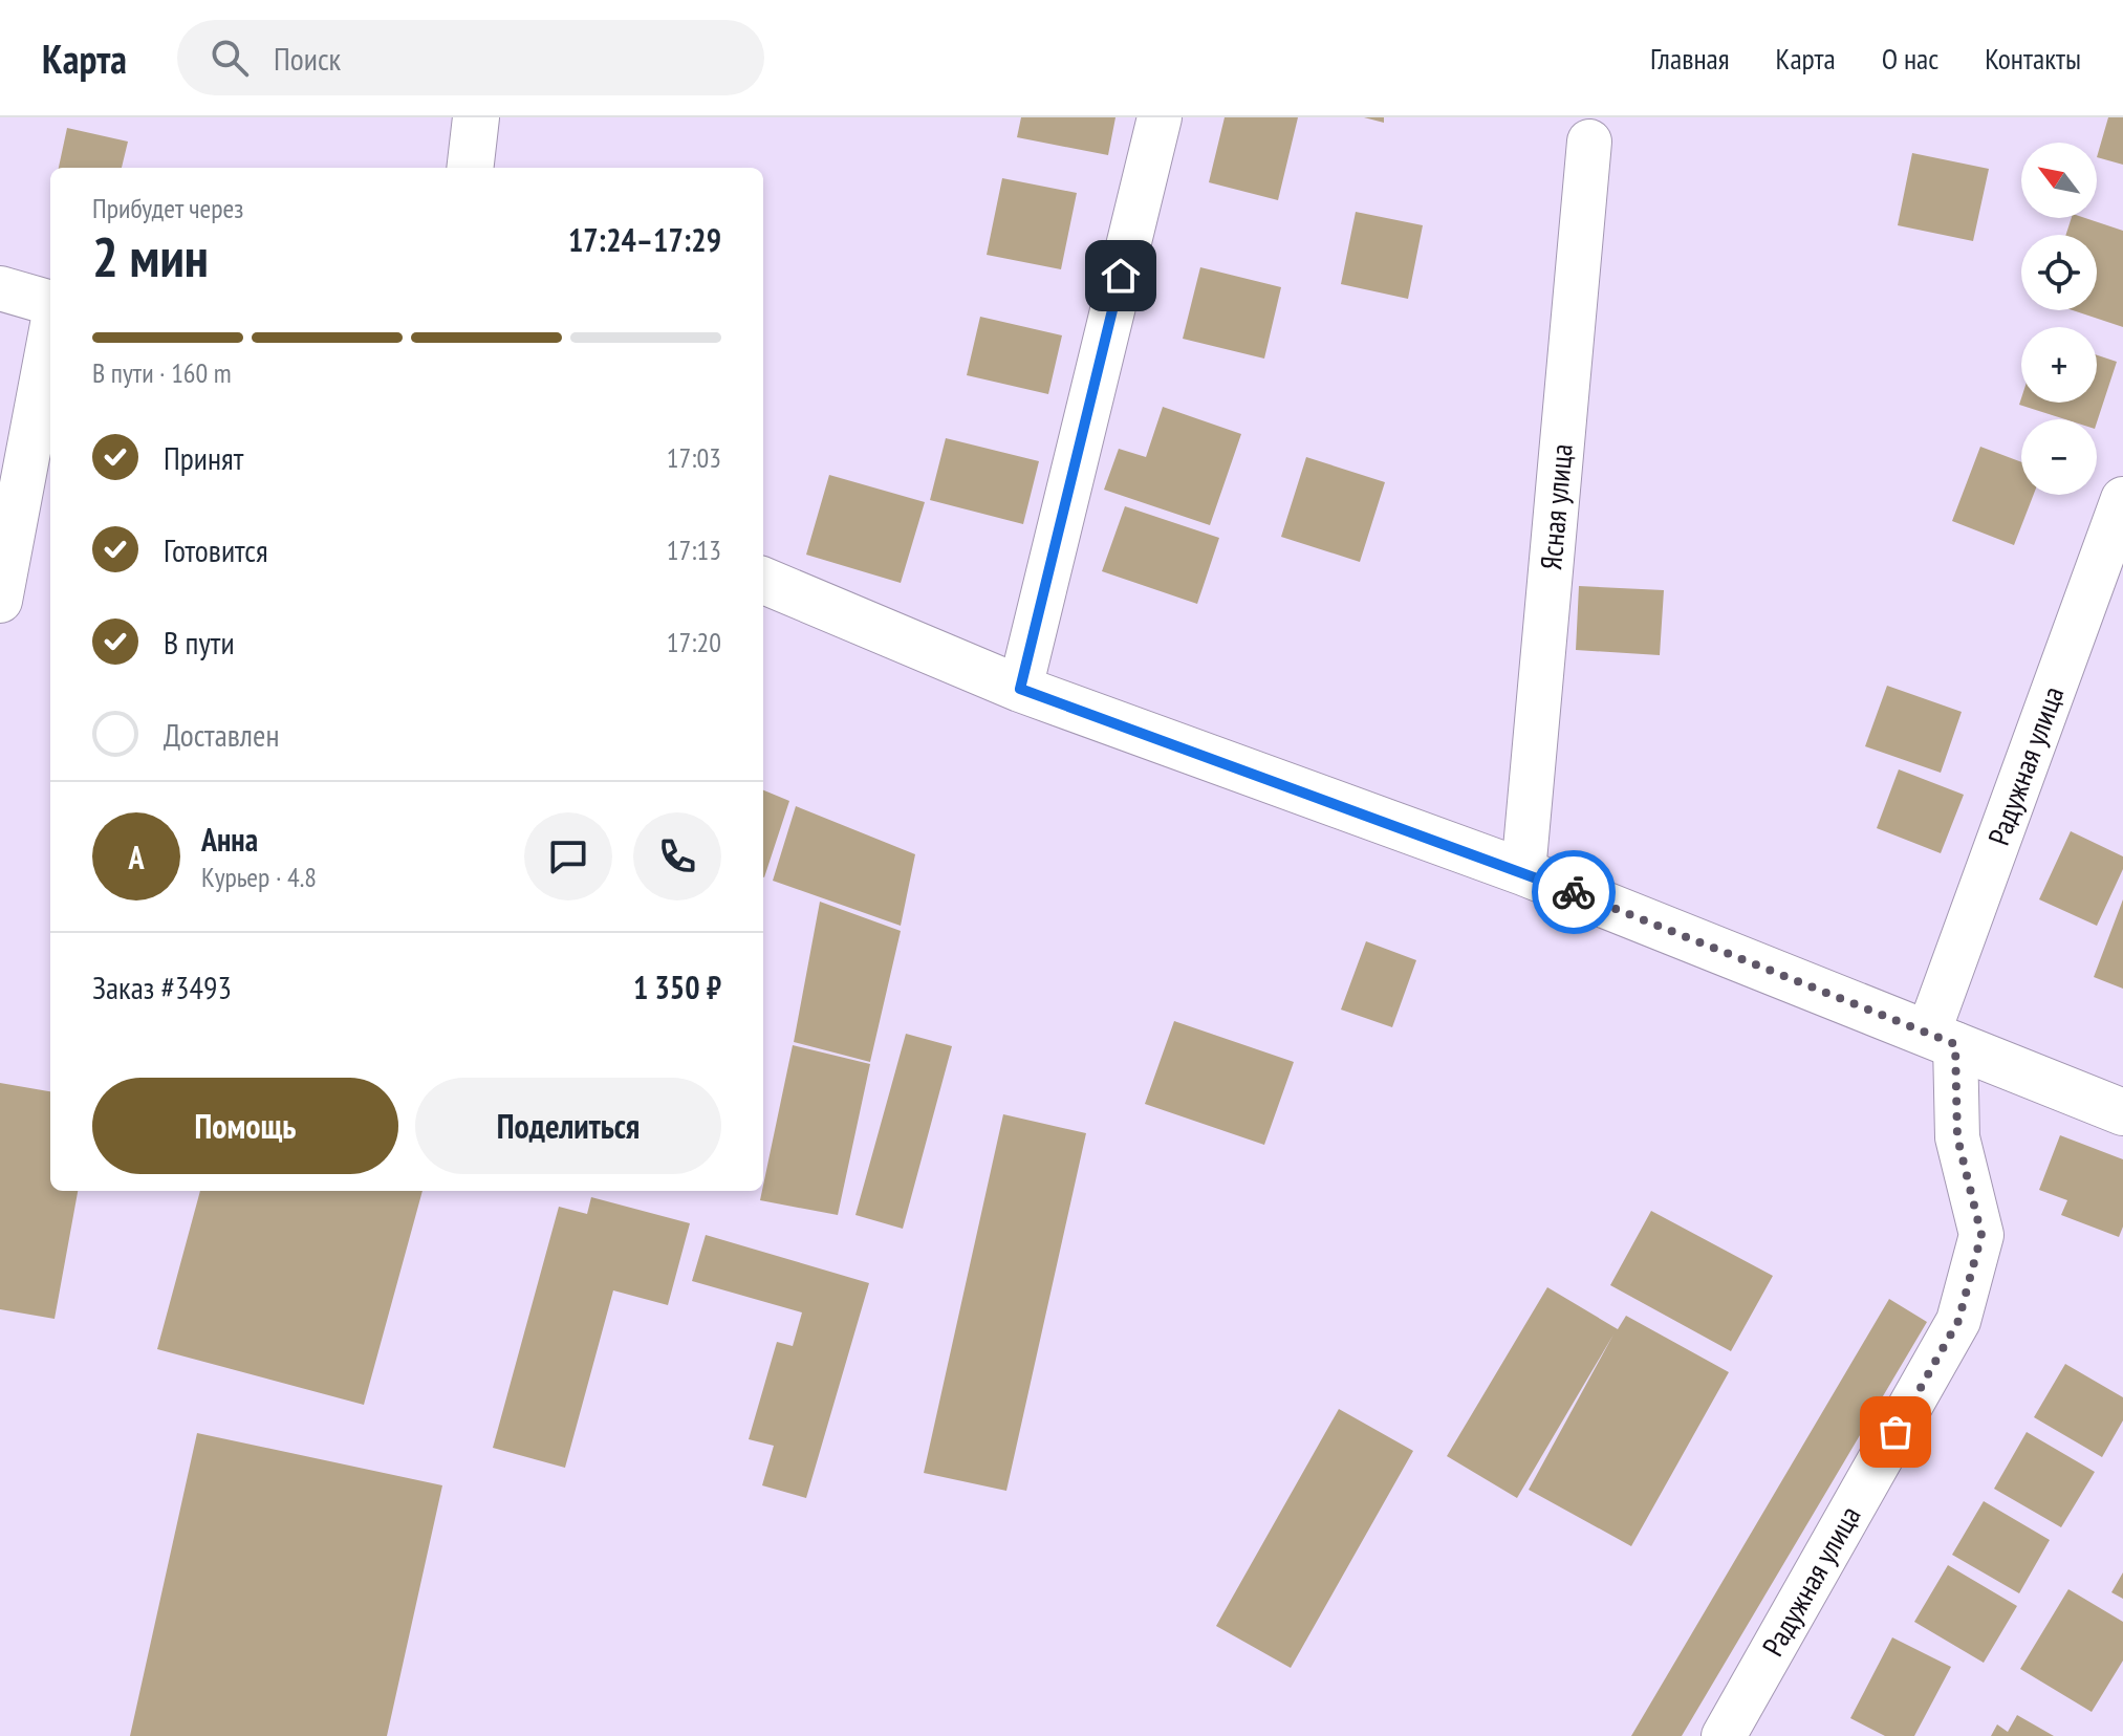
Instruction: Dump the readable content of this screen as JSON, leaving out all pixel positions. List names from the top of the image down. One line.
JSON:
{"streets":{"street":["Ясная улица","Радужная улица"]},"north":"top left","page":{"header":"Карта","search":"Поиск","nav":["Главная","Карта","О нас","Контакты"],"map_buttons":["+","−"],"heading":["2 мин","Прибудет через","17:24–17:29"],"panel":["Анна","Курьер · 4.8","Заказ #3493","1 350 ₽"],"bar":"В пути · 160 m","list":[["Принят","17:03"],["Готовится","17:13"],["В пути","17:20"],"Доставлен"],"round":"А","buttons":["Помощь","Поделиться"]}}
